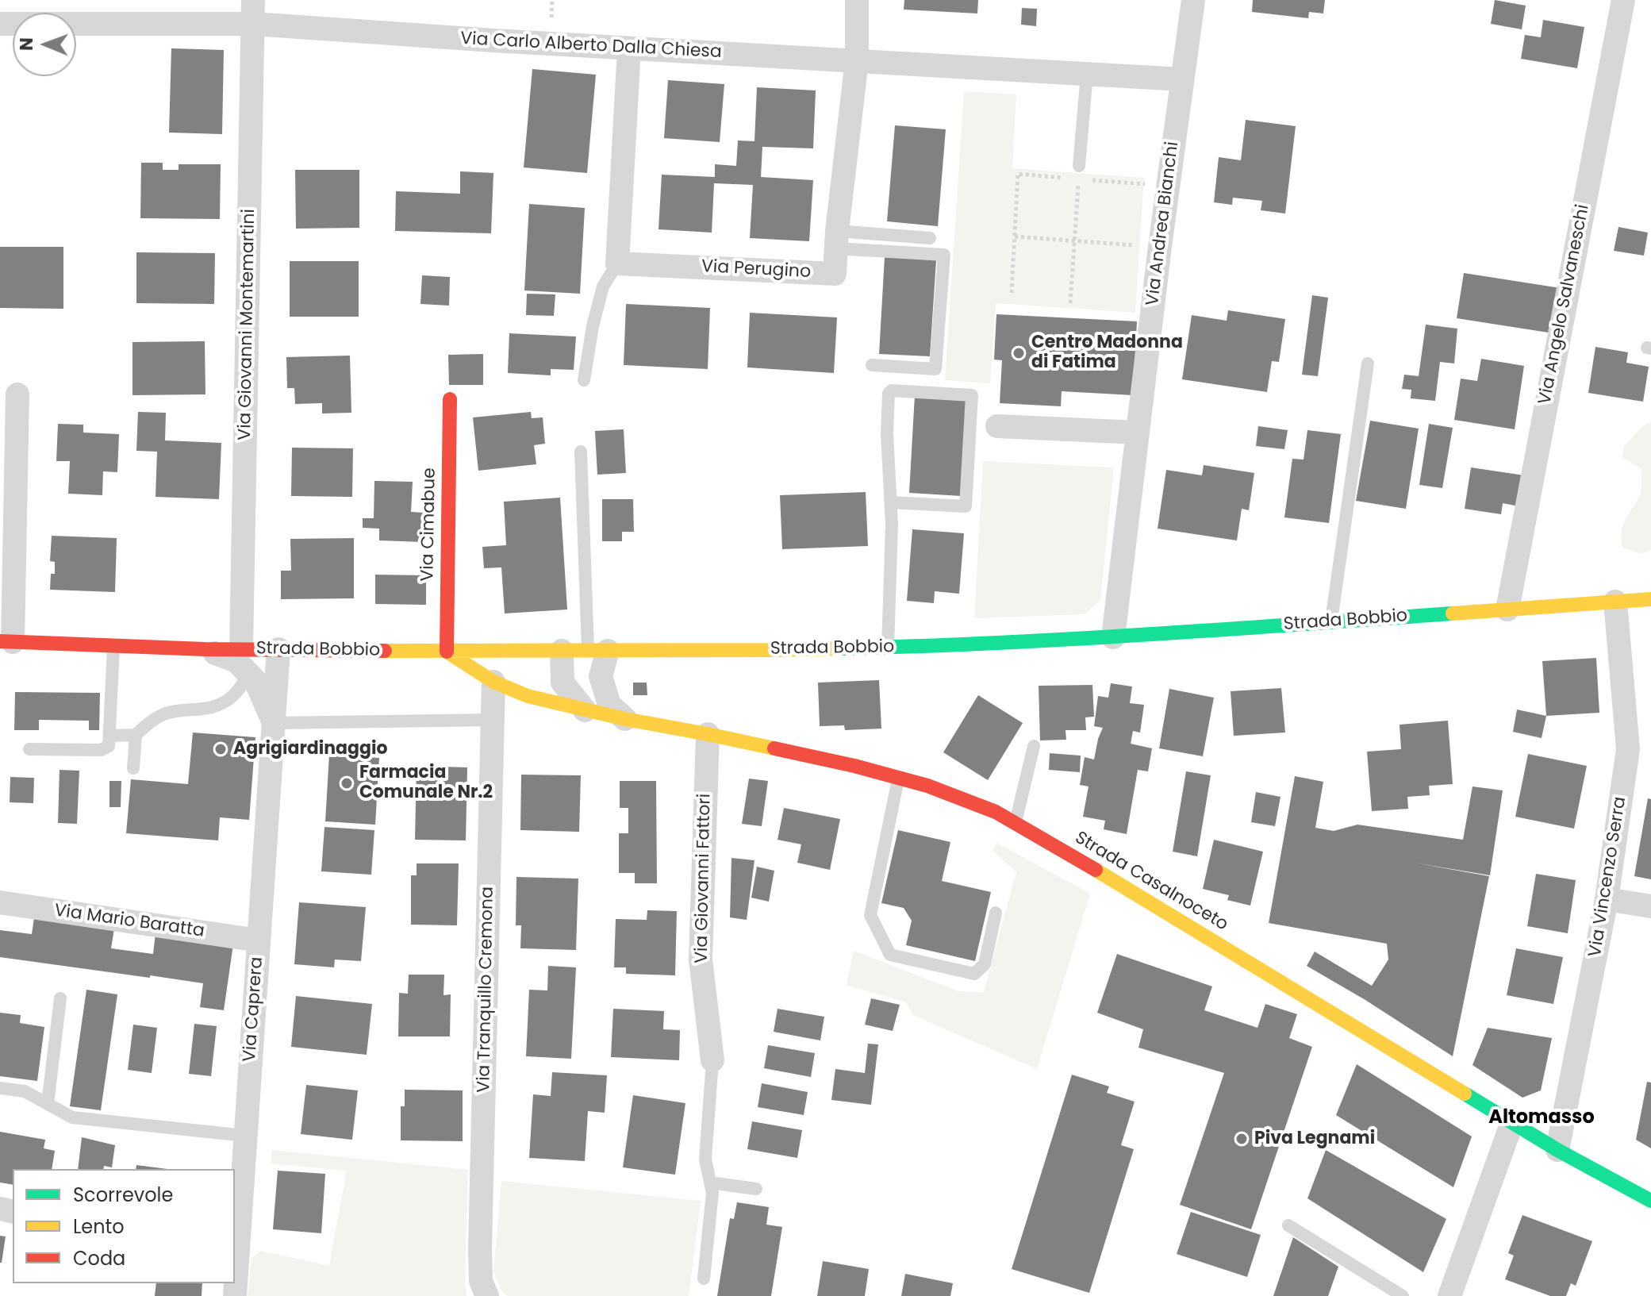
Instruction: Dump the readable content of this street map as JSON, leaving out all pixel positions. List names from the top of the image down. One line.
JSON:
{"streets":{"main road":["Via Cimabue","Strada Bobbio","Strada Casalnoceto"],"street":["Via Carlo Alberto Dalla Chiesa","Via Andrea Bianchi","Via Perugino","Via Angelo Salvaneschi","Via Giovanni Montemartini","Via Vincenzo Serra","Via Giovanni Fattori","Via Mario Baratta","Via Tranquillo Cremona","Via Caprera"]},"crossings":[["Via Carlo Alberto Dalla Chiesa","Via Andrea Bianchi"],["Via Carlo Alberto Dalla Chiesa","Via Perugino"],["Via Carlo Alberto Dalla Chiesa","Via Giovanni Montemartini"],["Via Andrea Bianchi","Strada Bobbio"],["Via Angelo Salvaneschi","Strada Bobbio"],["Via Giovanni Montemartini","Strada Bobbio"],["Via Cimabue","Strada Bobbio"],["Via Cimabue","Strada Casalnoceto"],["Strada Bobbio","Via Vincenzo Serra"],["Strada Bobbio","Strada Casalnoceto"],["Strada Bobbio","Via Caprera"],["Via Vincenzo Serra","Strada Casalnoceto"],["Via Giovanni Fattori","Strada Casalnoceto"],["Strada Casalnoceto","Via Tranquillo Cremona"],["Via Mario Baratta","Via Caprera"]],"districts":["Altomasso"],"places":["Centro Madonna di Fatima","Agrigiardinaggio","Farmacia Comunale Nr.2","Piva Legnami"],"legend":["Scorrevole","Lento","Coda"],"north":"left"}
